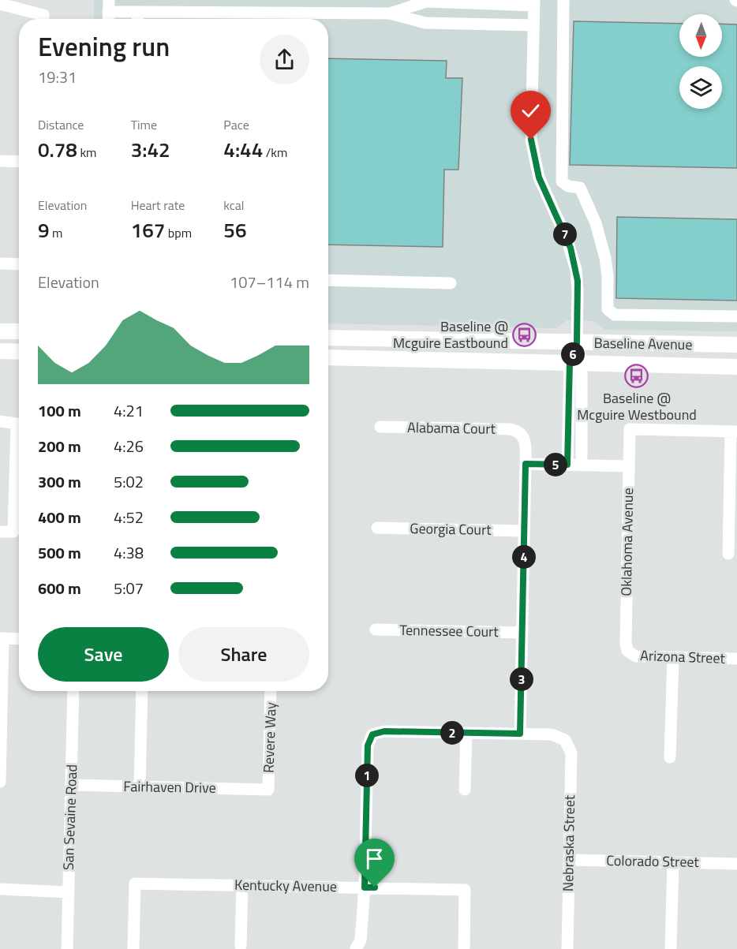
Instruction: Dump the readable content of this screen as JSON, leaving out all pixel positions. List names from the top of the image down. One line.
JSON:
{"streets":{"main road":["Baseline Avenue"],"street":["Alabama Court","Georgia Court","Oklahoma Avenue","Tennessee Court","Arizona Street","Revere Way","Fairhaven Drive","San Sevaine Road","Nebraska Street","Colorado Street","Kentucky Avenue"]},"crossings":[["Oklahoma Avenue","Arizona Street"],["Revere Way","Fairhaven Drive"],["Fairhaven Drive","San Sevaine Road"],["Nebraska Street","Colorado Street"]],"places":{"bus stop":["Baseline @ Mcguire Eastbound","Baseline @ Mcguire Westbound"]},"north":"bottom","page":{"heading":["Evening run","19:31"],"stats":[["Distance","0.78 km"],["Time","3:42"],["Pace","4:44 /km"],["Elevation","9 m"],["Heart rate","167 bpm"],["kcal","56"]],"pins":["7","6","5","4","3","2","1"],"chart":["Elevation","107–114 m"],"list":[{"name":"100 m","note":"4:21"},{"name":"200 m","note":"4:26"},{"name":"300 m","note":"5:02"},{"name":"400 m","note":"4:52"},{"name":"500 m","note":"4:38"},{"name":"600 m","note":"5:07"}],"buttons":["Save","Share"]}}
